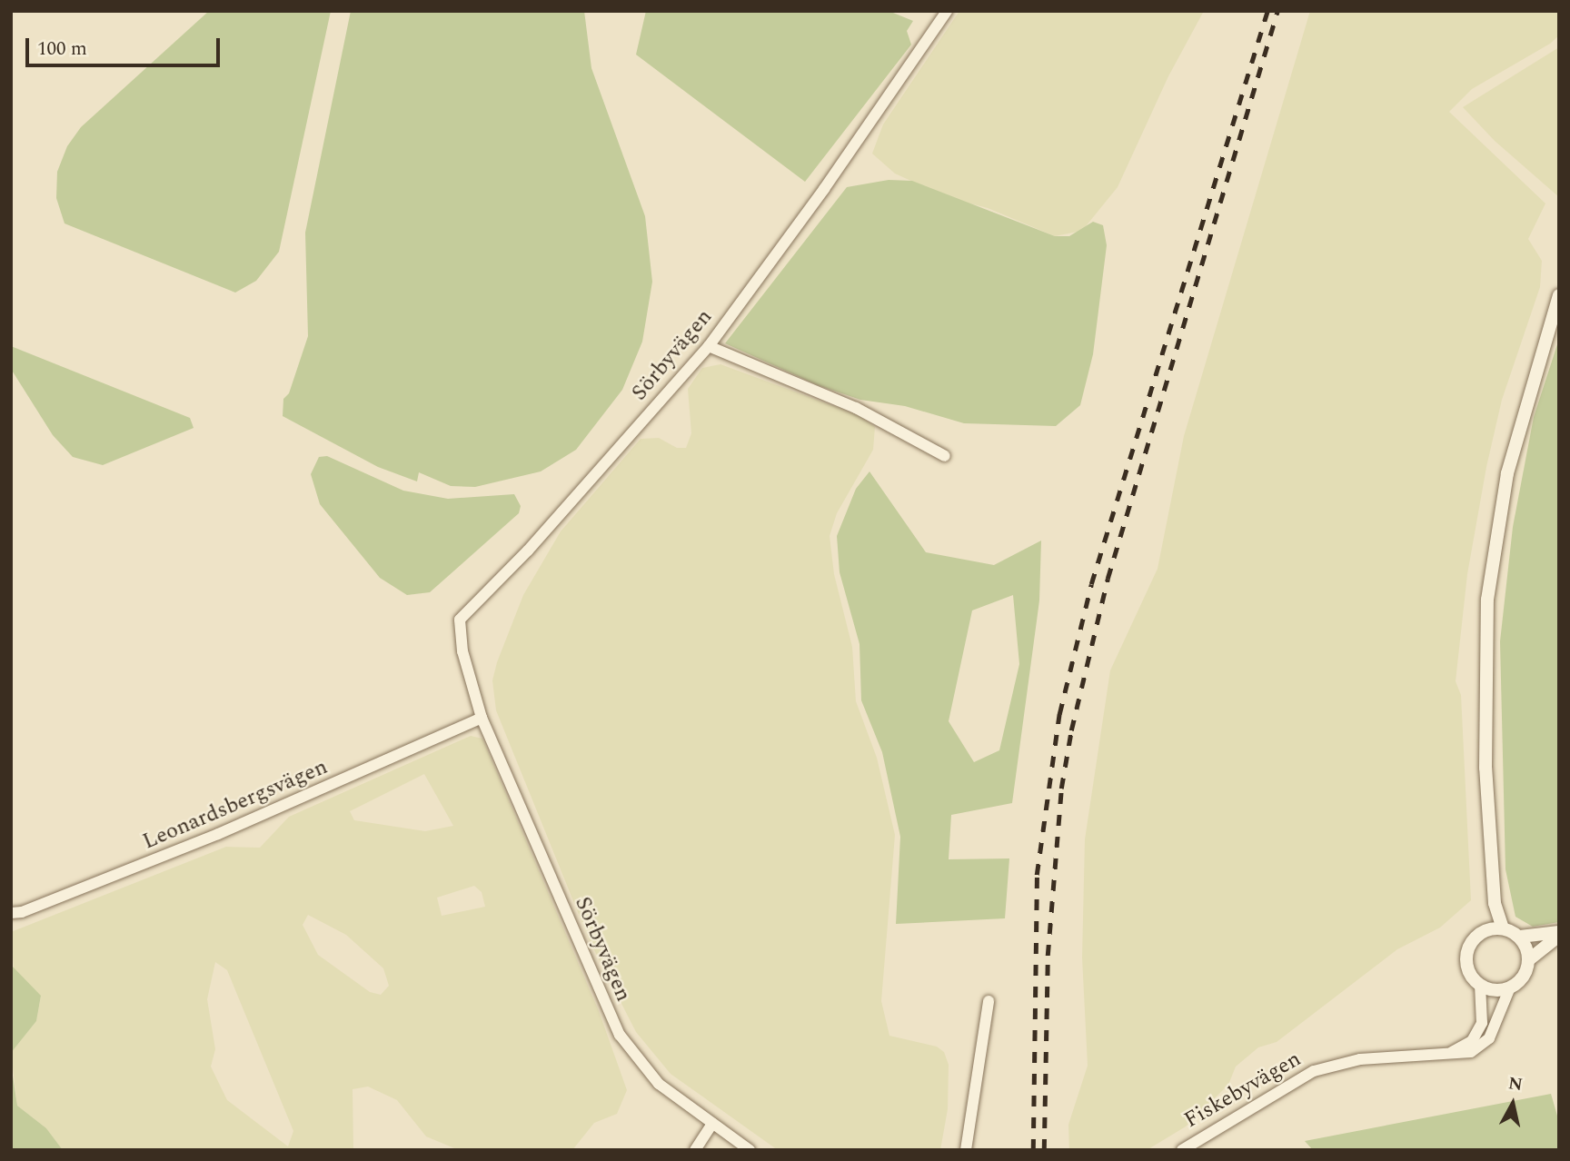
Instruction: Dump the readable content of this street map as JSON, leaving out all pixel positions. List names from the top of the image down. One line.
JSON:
{"streets":{"street":["Sörbyvägen","Leonardsbergsvägen","Fiskebyvägen"]},"crossings":[["Sörbyvägen","Leonardsbergsvägen"]],"scale_bar":"100 m","north":"top"}
